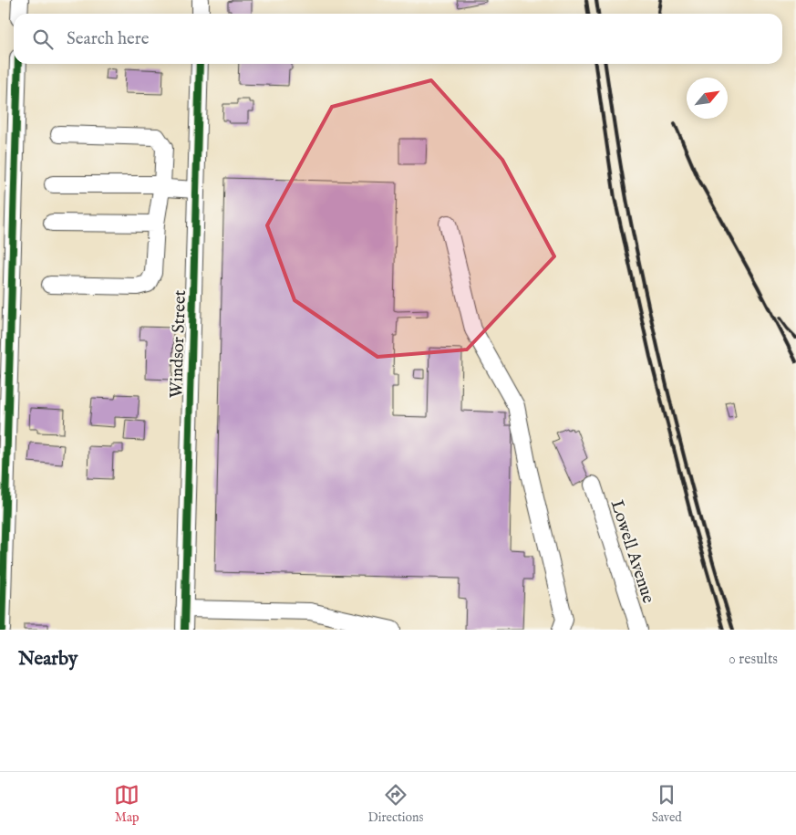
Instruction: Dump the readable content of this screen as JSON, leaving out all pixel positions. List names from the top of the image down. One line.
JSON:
{"streets":{"street":["Windsor Street","Lowell Avenue"]},"north":"top right","page":{"search":"Search here","heading":["Nearby","0 results"],"nav":["Map","Directions","Saved"]}}
